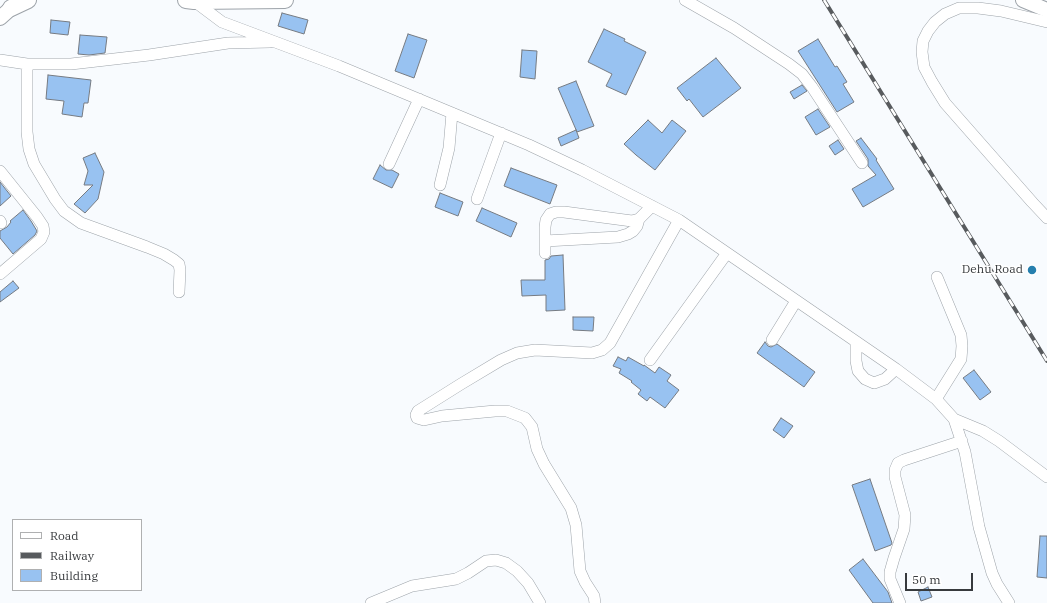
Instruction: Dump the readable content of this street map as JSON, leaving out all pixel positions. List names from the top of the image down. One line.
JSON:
{"places":["Dehu Road"],"legend":["Road","Railway","Building"],"scale_bar":"50 m"}
